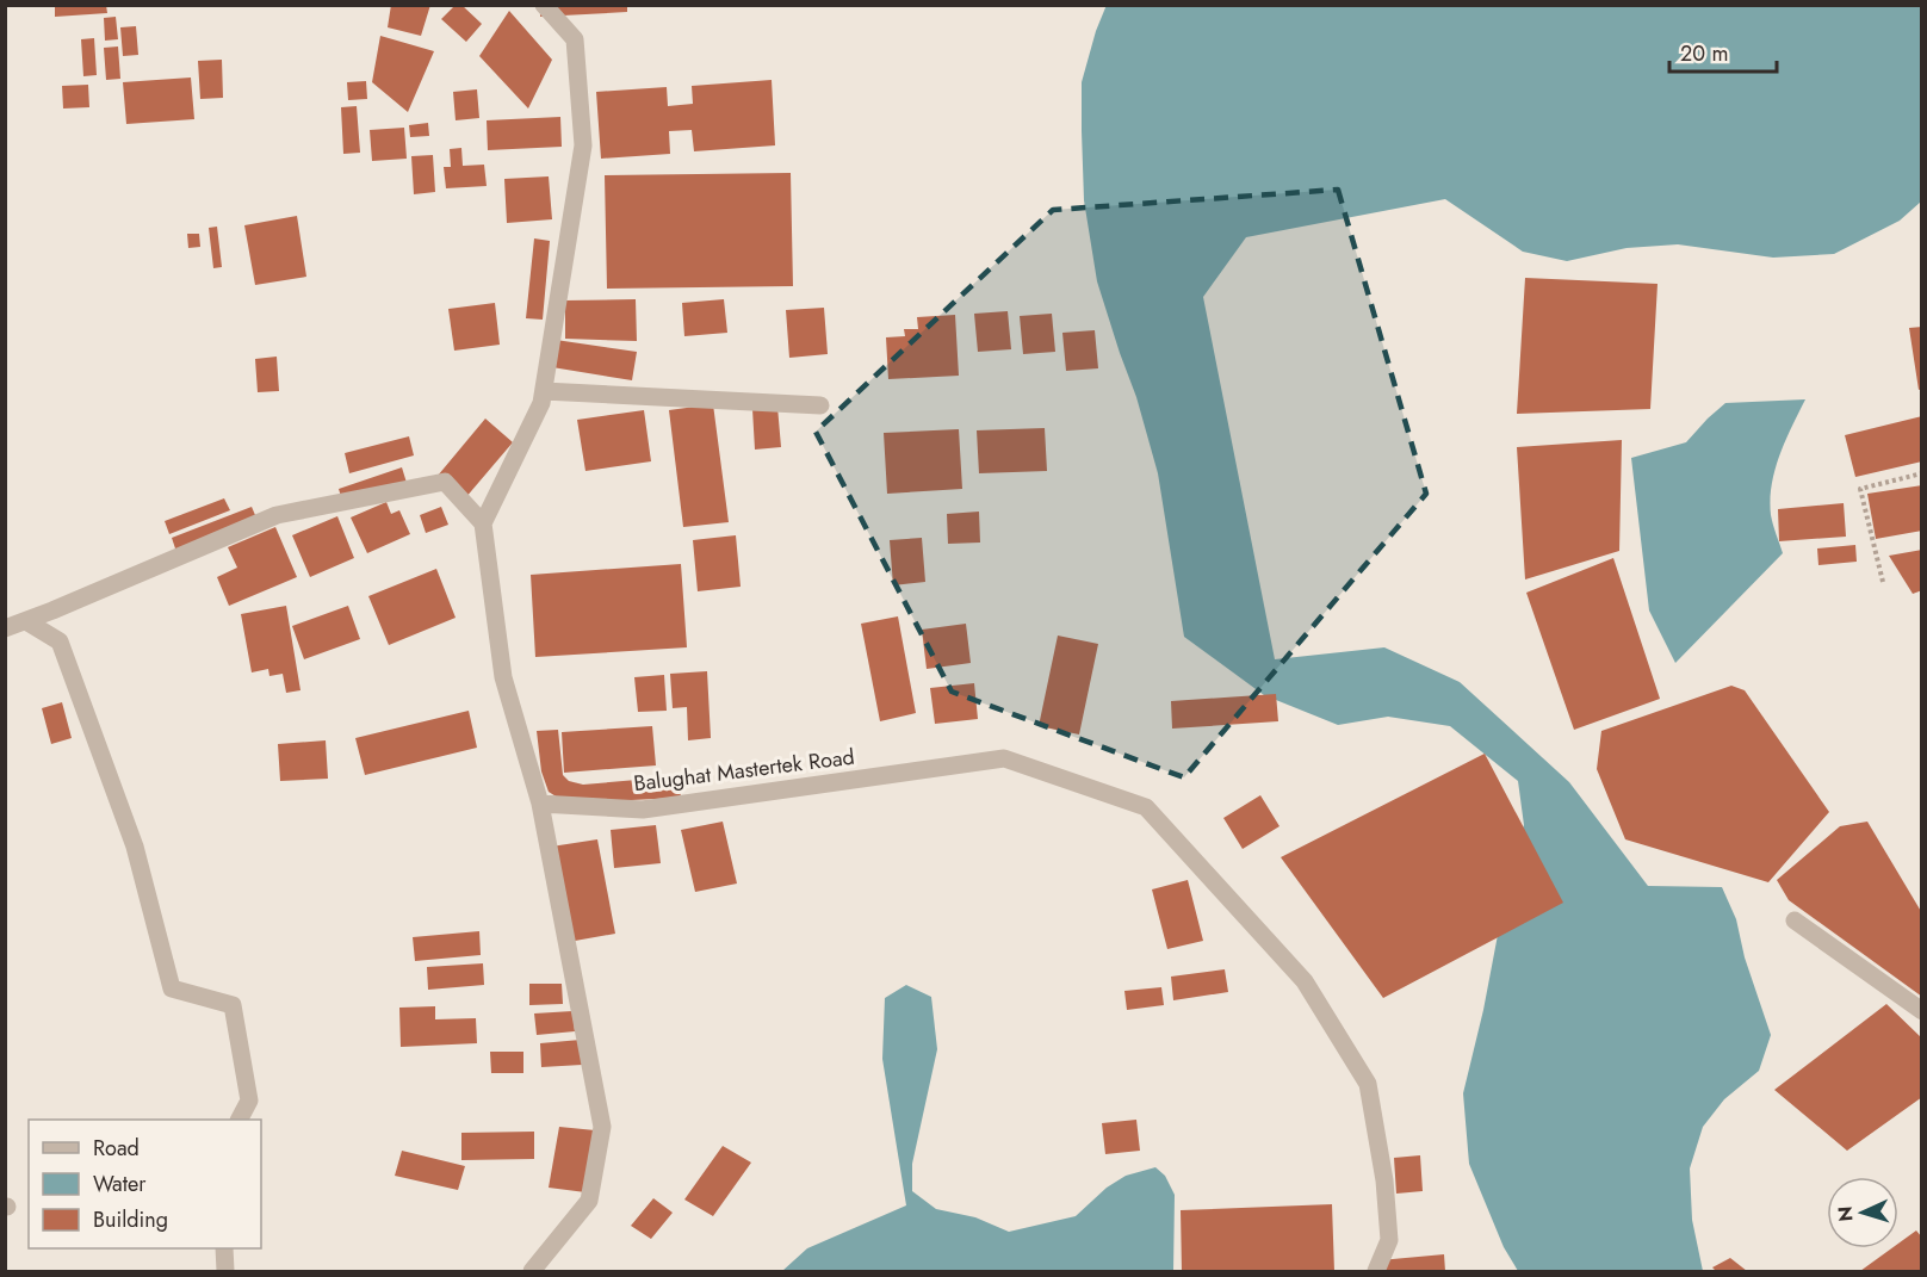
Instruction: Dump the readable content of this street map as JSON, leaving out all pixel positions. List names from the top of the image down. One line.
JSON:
{"streets":{"street":["Balughat Mastertek Road"]},"legend":["Road","Water","Building"],"scale_bar":"20 m","north":"left"}
